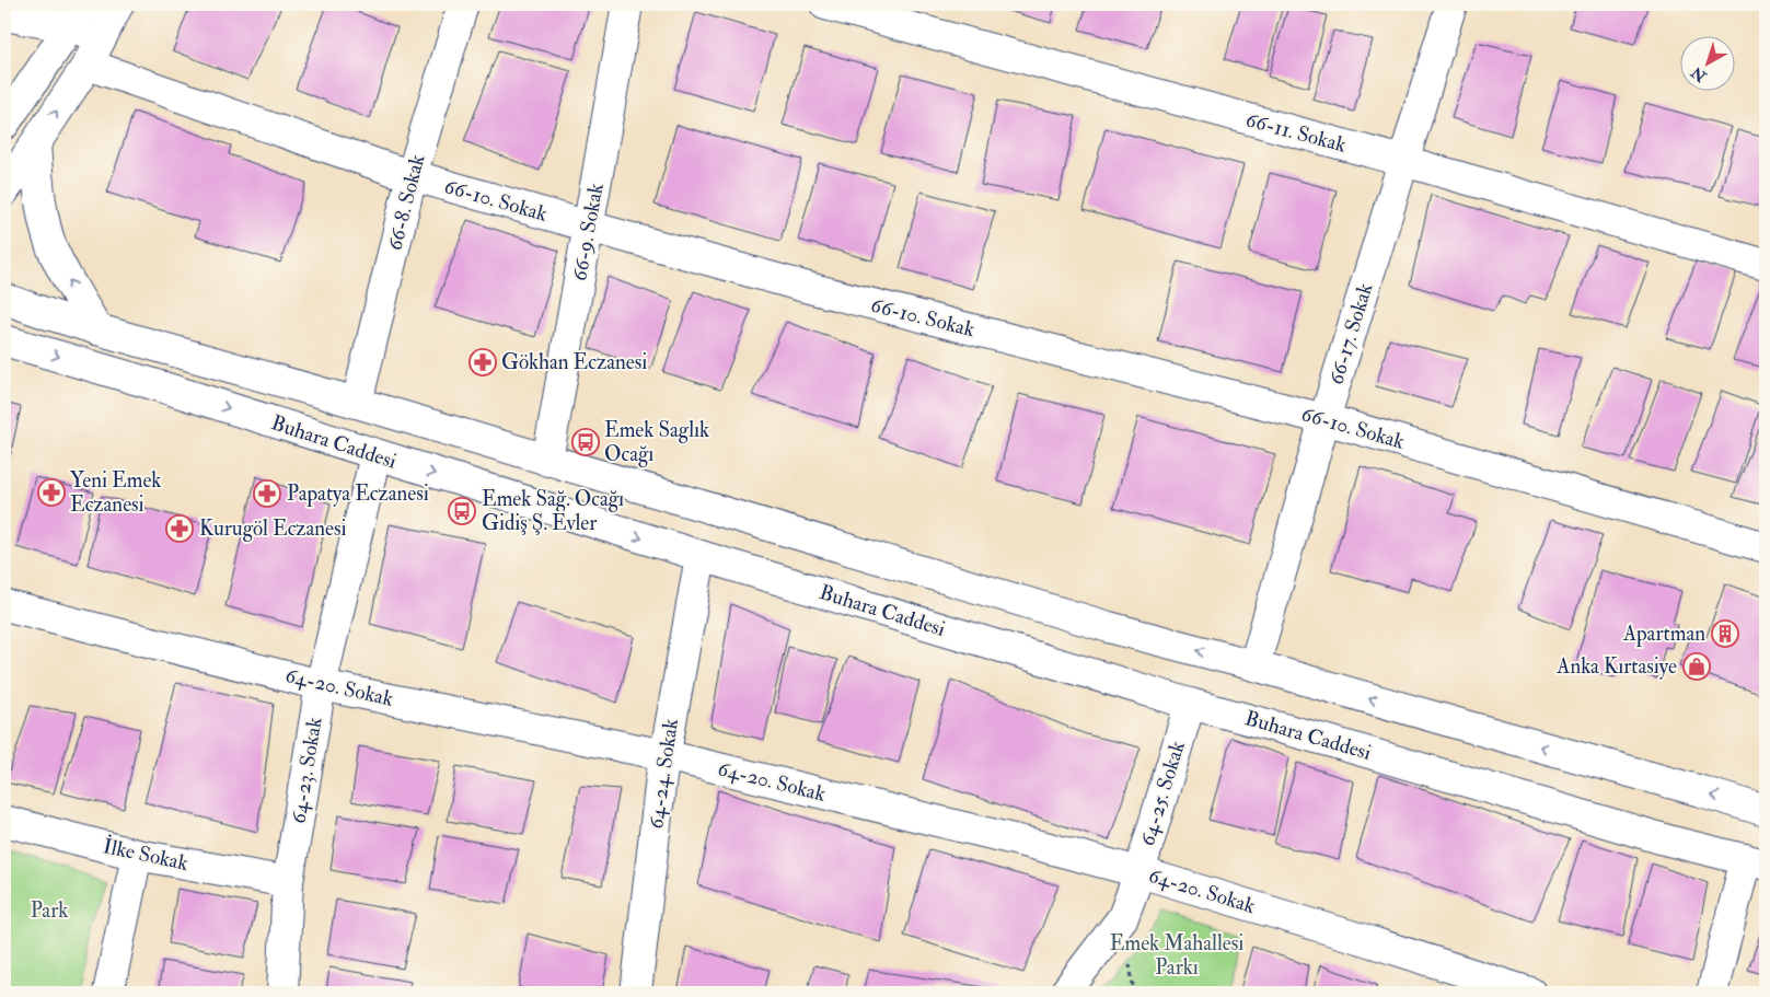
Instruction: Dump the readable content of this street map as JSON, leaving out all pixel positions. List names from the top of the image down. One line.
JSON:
{"streets":{"street":["66-11. Sokak","66-10. Sokak","66-8. Sokak","66-9. Sokak","66-17. Sokak","Buhara Caddesi","64-20. Sokak","64-23. Sokak","64-24. Sokak","64-25. Sokak","İlke Sokak"]},"crossings":[["66-11. Sokak","66-17. Sokak"],["66-10. Sokak","66-8. Sokak"],["66-10. Sokak","66-9. Sokak"],["66-10. Sokak","66-17. Sokak"],["66-8. Sokak","Buhara Caddesi"],["66-9. Sokak","Buhara Caddesi"],["66-17. Sokak","Buhara Caddesi"],["Buhara Caddesi","64-23. Sokak"],["Buhara Caddesi","64-24. Sokak"],["Buhara Caddesi","64-25. Sokak"],["64-20. Sokak","64-23. Sokak"],["64-20. Sokak","64-24. Sokak"],["64-20. Sokak","64-25. Sokak"],["64-23. Sokak","İlke Sokak"]],"parks":["Park","Emek Mahallesi Parkı"],"places":{"pharmacy":["Gökhan Eczanesi","Yeni Emek Eczanesi","Papatya Eczanesi","Kurugöl Eczanesi"],"bus stop":["Emek Saglık Ocağı","Emek Sağ. Ocağı Gidiş Ş. Evler"],"building":["Apartman"],"shop":["Anka Kırtasiye"]},"north":"bottom left"}
